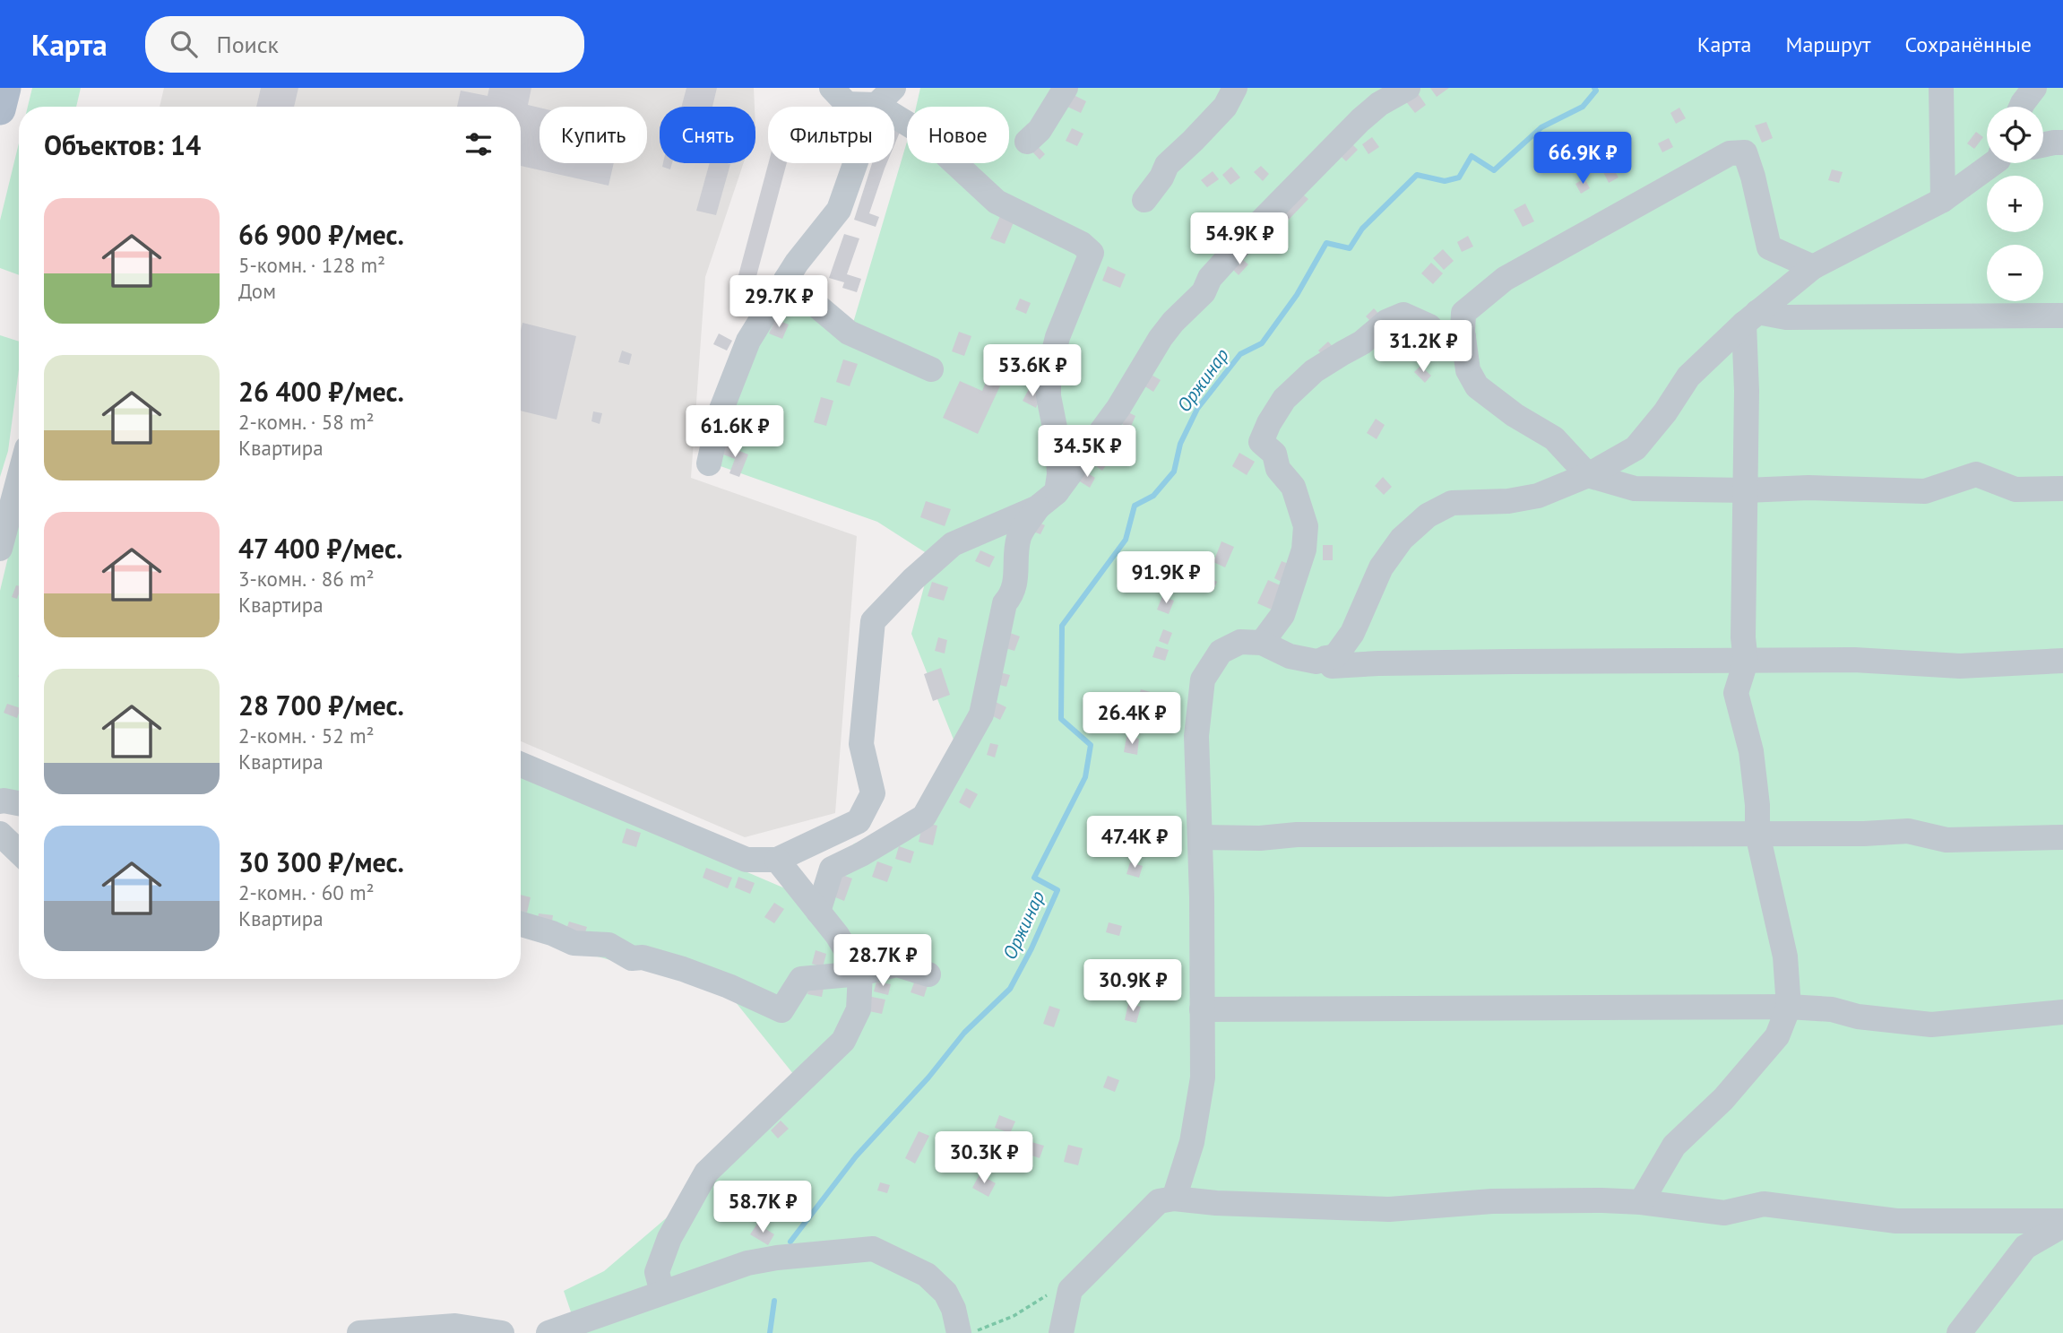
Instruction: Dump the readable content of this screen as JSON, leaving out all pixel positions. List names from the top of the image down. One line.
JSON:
{"water":["Оржинар"],"page":{"header":"Карта","search":"Поиск","nav":["Карта","Маршрут","Сохранённые"],"map_buttons":["+","−"],"chip":["Купить","Снять","Фильтры","Новое"],"heading":"Объектов: 14","price":["66.9K ₽","54.9K ₽","29.7K ₽","31.2K ₽","53.6K ₽","61.6K ₽","34.5K ₽","91.9K ₽","26.4K ₽","47.4K ₽","28.7K ₽","30.9K ₽","30.3K ₽","58.7K ₽"],"list":[{"name":"66 900 ₽/мес.","note":"5-комн. · 128 m² · Дом"},{"name":"26 400 ₽/мес.","note":"2-комн. · 58 m² · Квартира"},{"name":"47 400 ₽/мес.","note":"3-комн. · 86 m² · Квартира"},{"name":"28 700 ₽/мес.","note":"2-комн. · 52 m² · Квартира"},{"name":"30 300 ₽/мес.","note":"2-комн. · 60 m² · Квартира"}]}}
